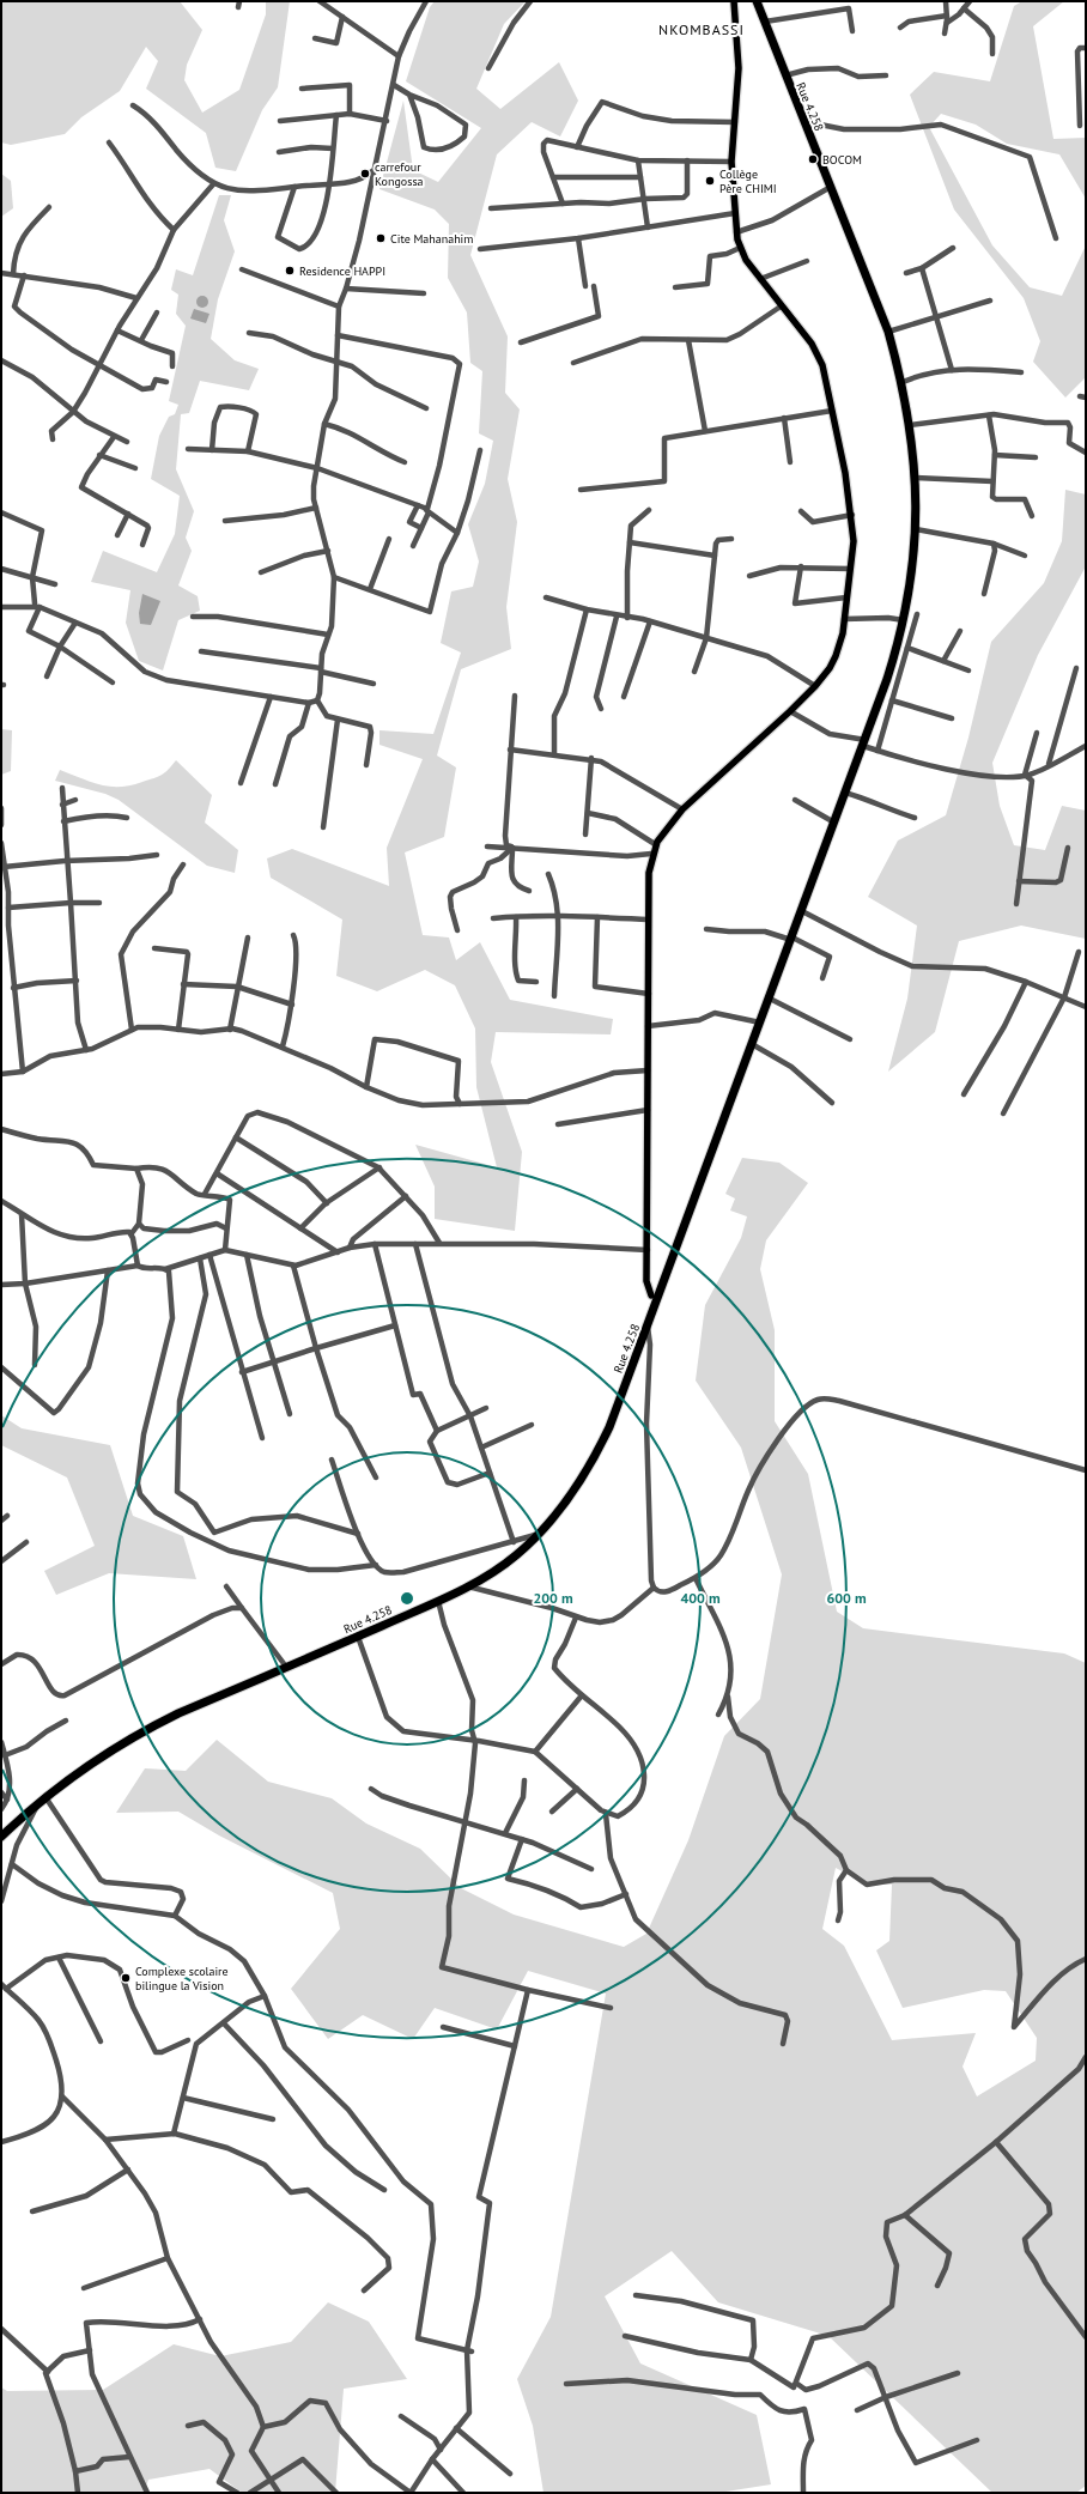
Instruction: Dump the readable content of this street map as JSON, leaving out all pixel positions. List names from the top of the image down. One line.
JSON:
{"streets":{"highway":["Rue 4.258"]},"districts":["NKOMBASSI"],"places":["BOCOM","carrefour Kongossa","Collège Père CHIMI","Cite Mahanahim","Residence HAPPI","Complexe scolaire bilingue la Vision"],"rings":["200 m","400 m","600 m"]}
